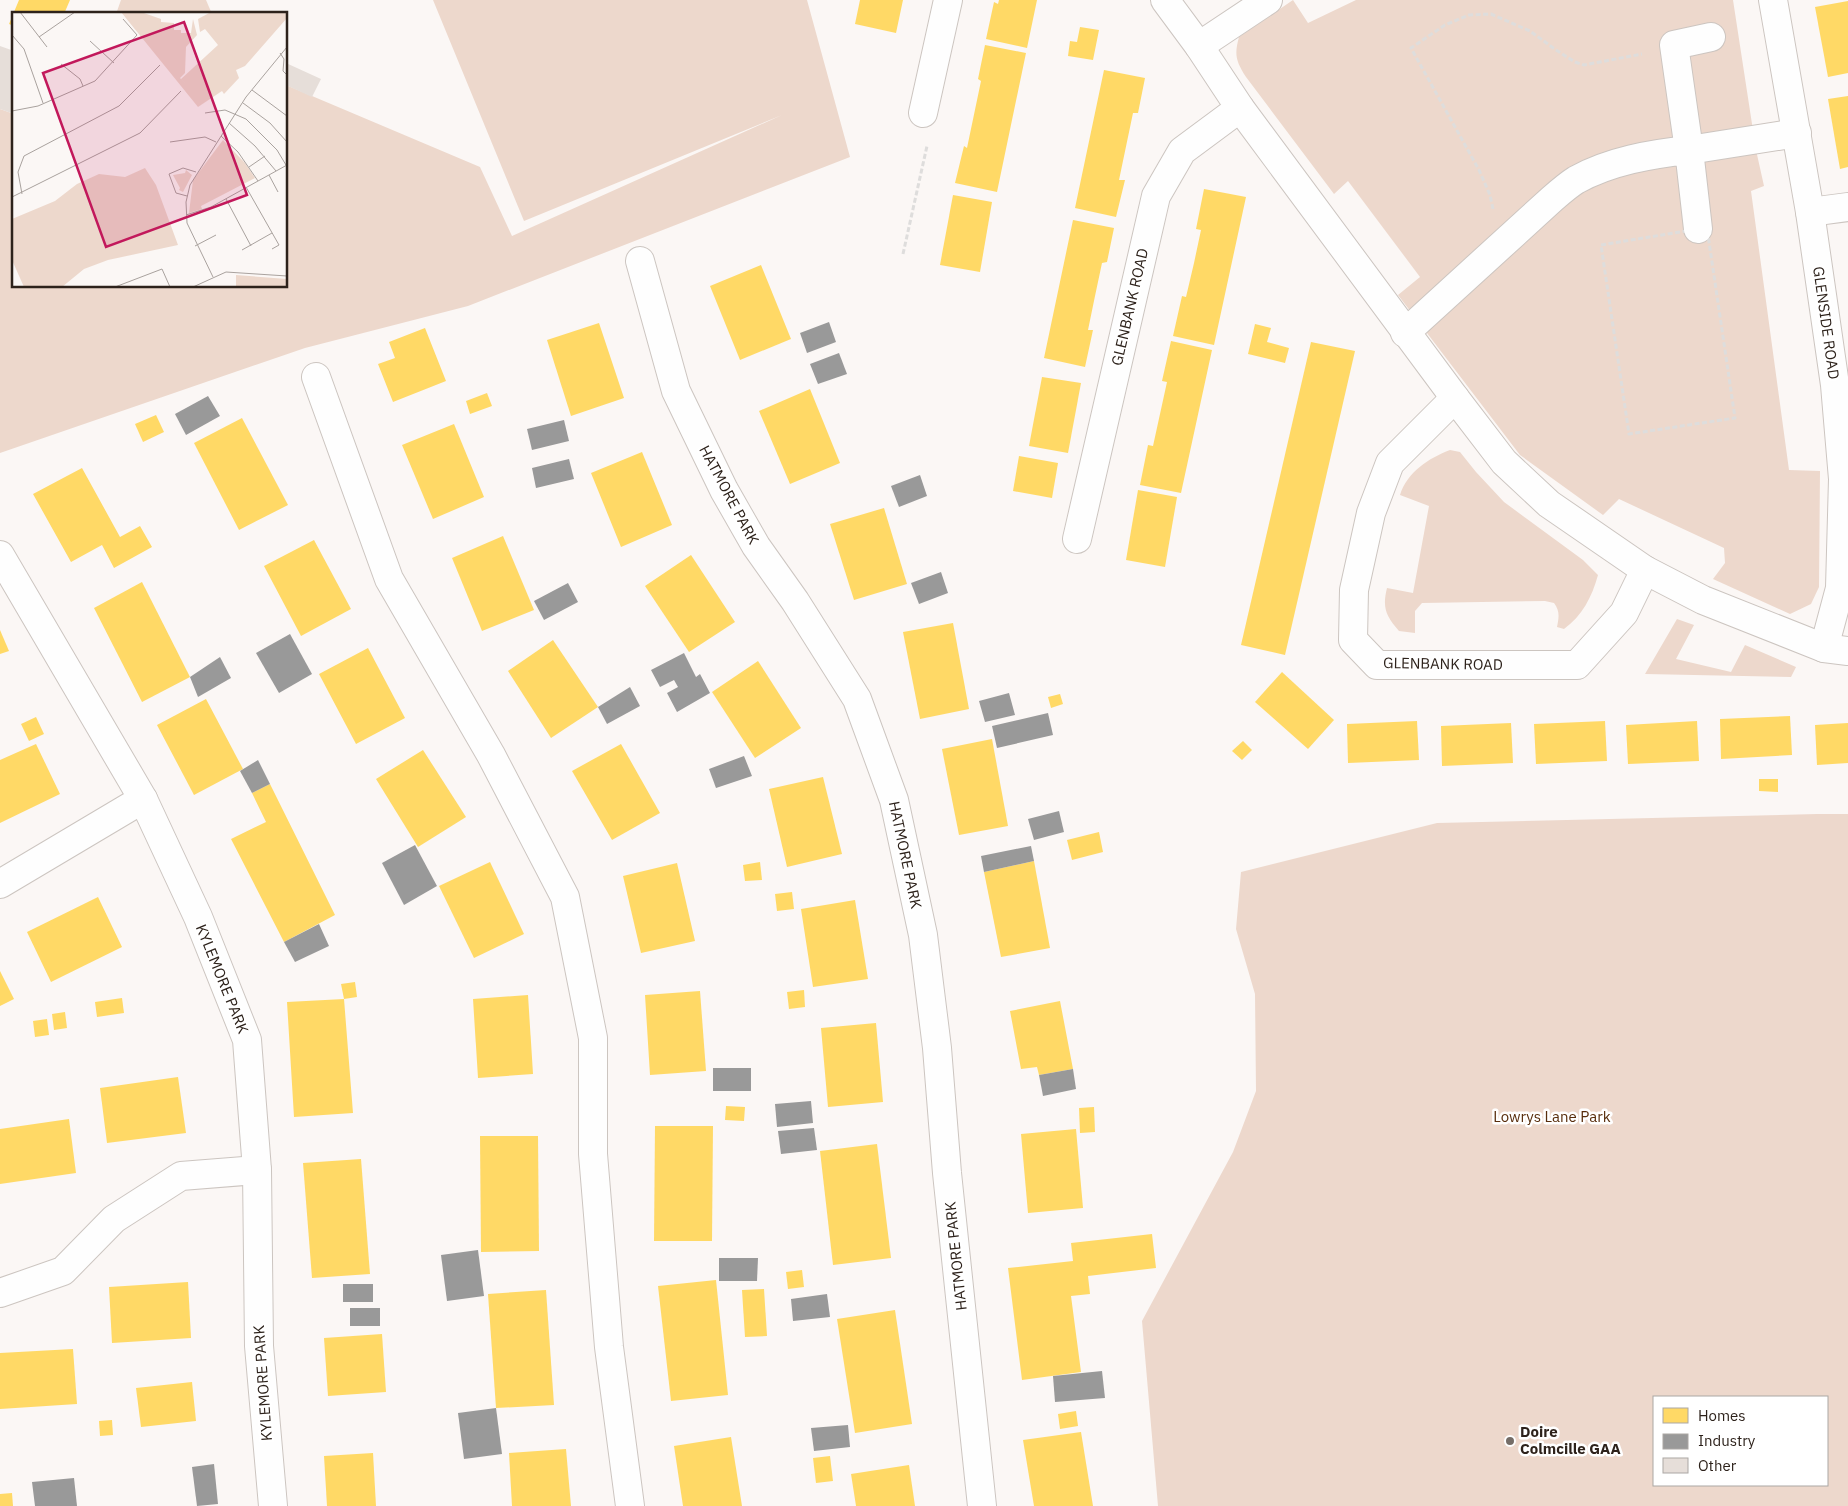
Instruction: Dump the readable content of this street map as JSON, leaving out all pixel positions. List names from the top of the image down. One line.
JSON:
{"streets":{"street":["GLENBANK ROAD","GLENSIDE ROAD","HATMORE PARK","KYLEMORE PARK"]},"parks":["Lowrys Lane Park"],"places":["Doire Colmcille GAA"],"legend":["Homes","Industry","Other"]}
